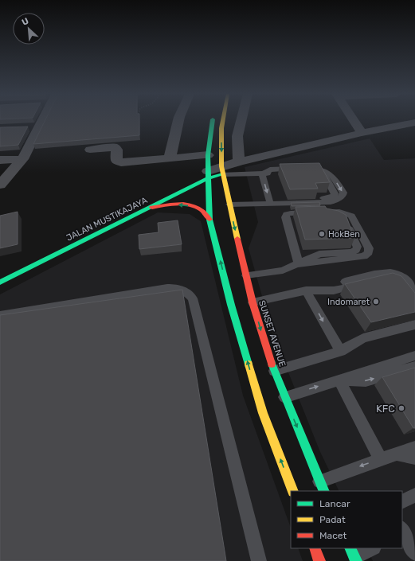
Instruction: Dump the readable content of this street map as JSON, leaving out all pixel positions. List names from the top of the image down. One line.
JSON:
{"streets":{"main road":["JALAN MUSTIKAJAYA","SUNSET AVENUE"]},"places":["HokBen","Indomaret","KFC"],"legend":["Lancar","Padat","Macet"],"north":"top left"}
